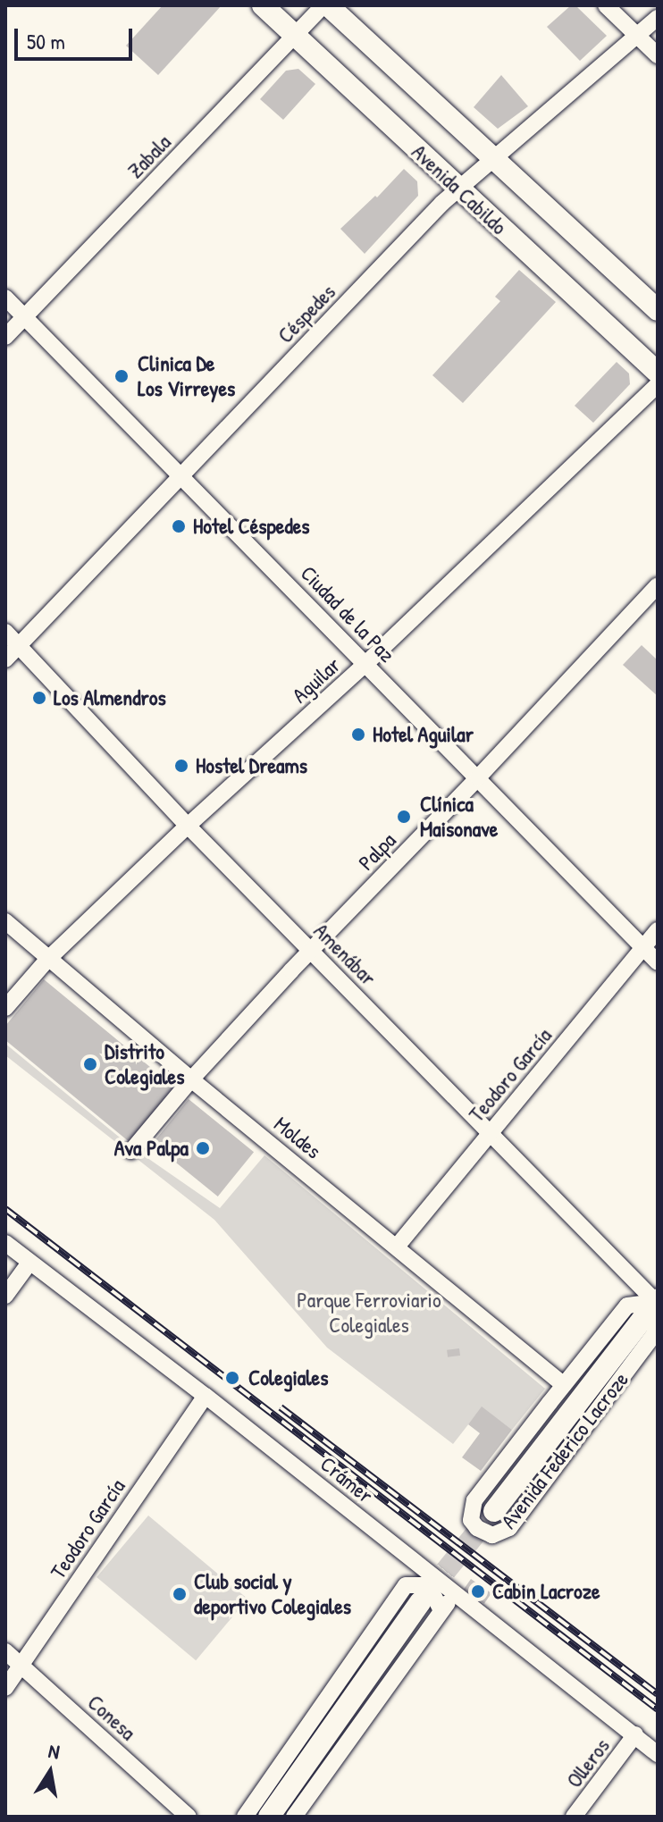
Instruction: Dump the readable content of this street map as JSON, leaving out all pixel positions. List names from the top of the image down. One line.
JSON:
{"streets":{"main road":["Avenida Cabildo","Avenida Federico Lacroze"],"street":["Zabala","Céspedes","Ciudad de la Paz","Aguilar","Palpa","Amenábar","Teodoro García","Moldes","Crámer","Conesa","Olleros"]},"crossings":[["Zabala","Avenida Cabildo"],["Zabala","Ciudad de la Paz"],["Avenida Cabildo","Céspedes"],["Céspedes","Ciudad de la Paz"],["Céspedes","Amenábar"],["Ciudad de la Paz","Aguilar"],["Ciudad de la Paz","Palpa"],["Ciudad de la Paz","Teodoro García"],["Aguilar","Amenábar"],["Aguilar","Moldes"],["Palpa","Amenábar"],["Palpa","Moldes"],["Amenábar","Teodoro García"],["Amenábar","Avenida Federico Lacroze"],["Teodoro García","Moldes"],["Teodoro García","Crámer"],["Teodoro García","Conesa"],["Moldes","Avenida Federico Lacroze"],["Crámer","Olleros"]],"parks":["Parque Ferroviario Colegiales"],"places":["Clinica De Los Virreyes","Hotel Céspedes","Los Almendros","Hotel Aguilar","Hostel Dreams","Clínica Maisonave","Distrito Colegiales","Ava Palpa","Colegiales","Cabin Lacroze","Club social y deportivo Colegiales"],"scale_bar":"50 m","north":"top"}
